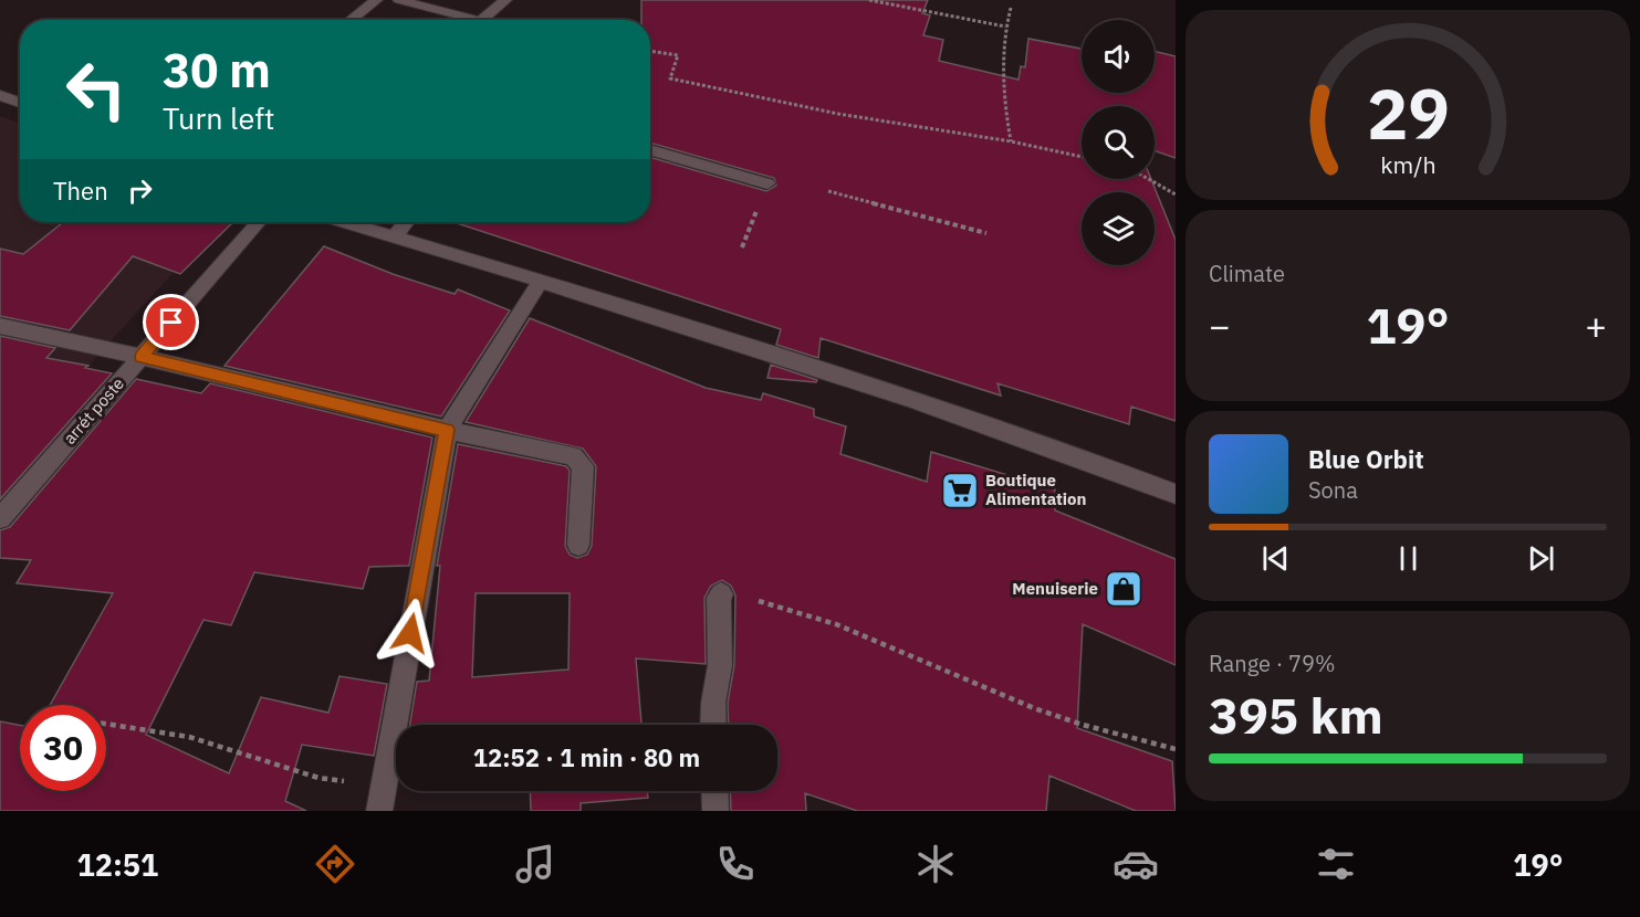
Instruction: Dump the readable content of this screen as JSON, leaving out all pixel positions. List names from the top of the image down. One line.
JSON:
{"streets":{"street":["arrét poste"]},"places":{"supermarket":["Boutique Alimentation"],"shop":["Menuiserie"]},"page":{"turn":["30 m","Turn left"],"then":"Then","tile":["Climate",["Range · 79%","395 km"]],"heat":["−","19°","+"],"song":["Blue Orbit","Sona"],"limit":"30","trip":"12:52 · 1 min · 80 m","tabs":["12:51","19°"],"gauge":["29","km/h"]}}
